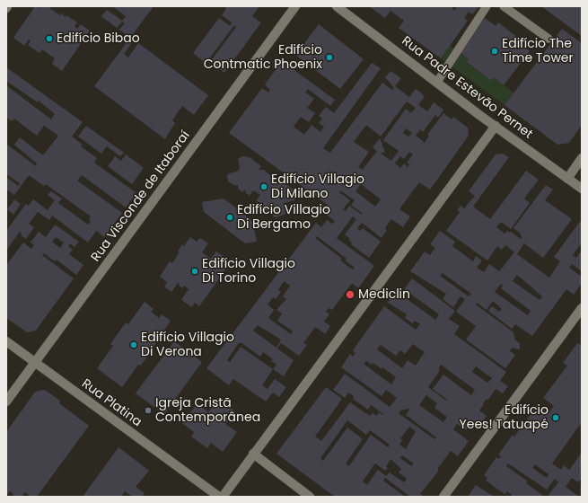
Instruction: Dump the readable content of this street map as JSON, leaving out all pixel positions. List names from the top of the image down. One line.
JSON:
{"streets":{"street":["Rua Padre Estevão Pernet","Rua Visconde de Itaboraí","Rua Platina"]},"crossings":[["Rua Visconde de Itaboraí","Rua Platina"]],"places":["Edifício Bibao","Edifício The Time Tower","Edifício Contmatic Phoenix","Edifício Villagio Di Milano","Edifício Villagio Di Bergamo","Edifício Villagio Di Torino","Mediclin","Edifício Villagio Di Verona","Igreja Cristã Contemporânea","Edifício Yees! Tatuapé"]}
